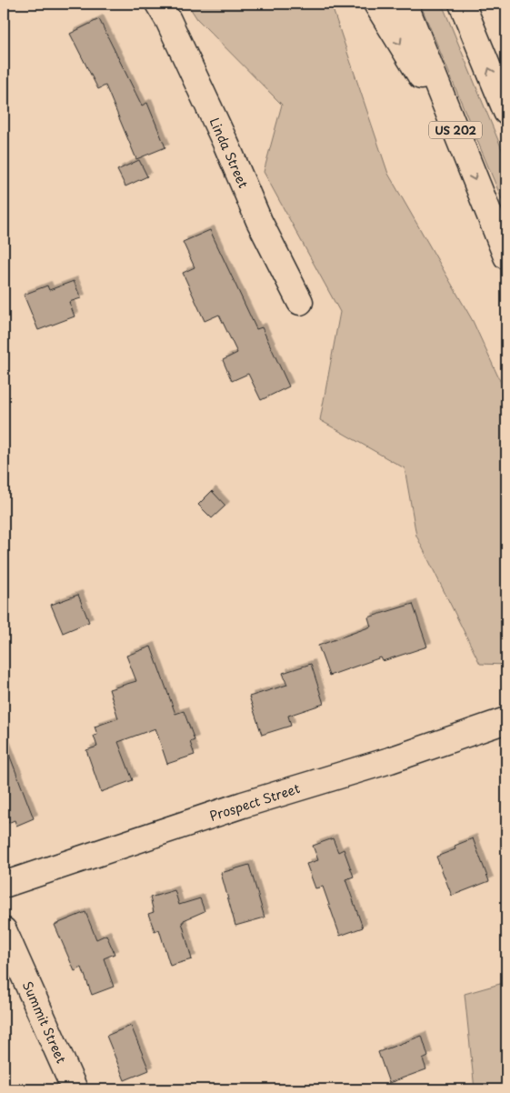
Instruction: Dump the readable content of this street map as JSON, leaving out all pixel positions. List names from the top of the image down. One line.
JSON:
{"streets":{"street":["US 202","Linda Street","Prospect Street","Summit Street"]}}
